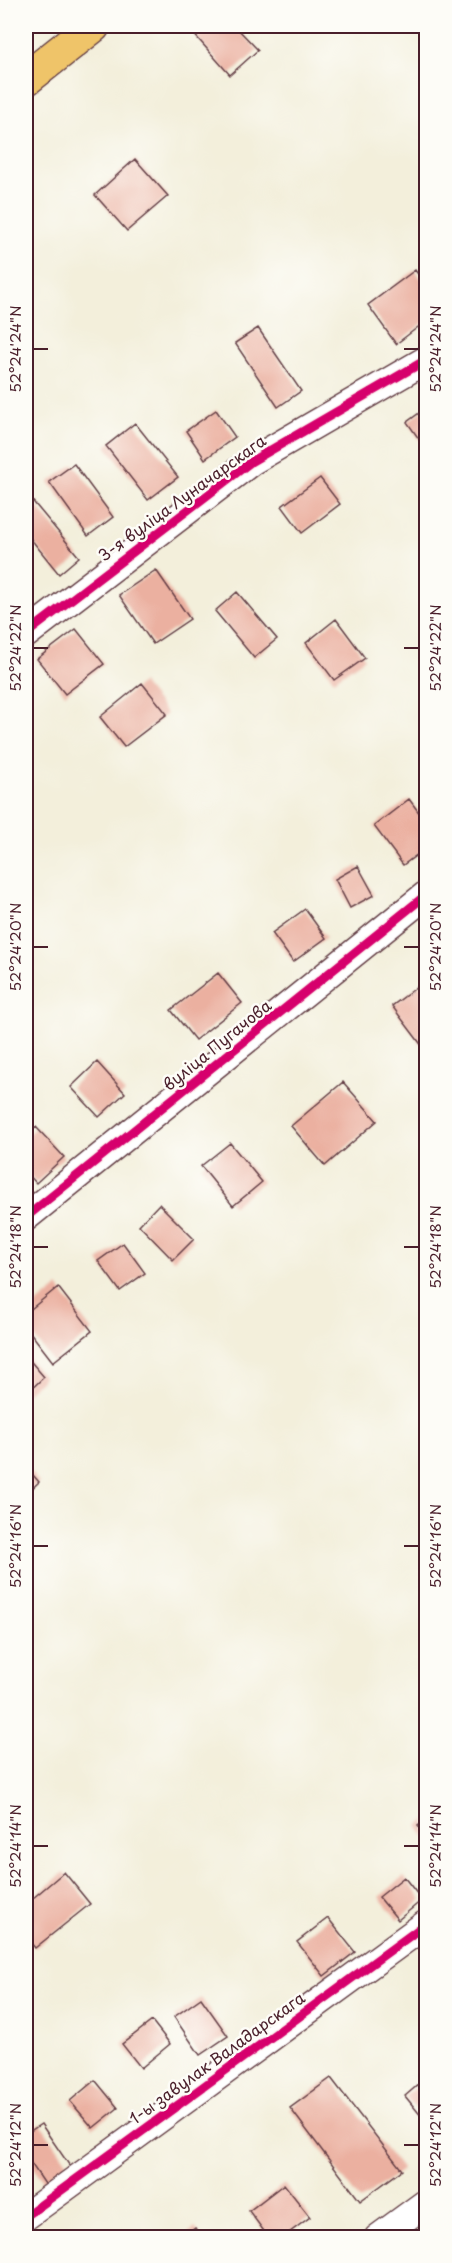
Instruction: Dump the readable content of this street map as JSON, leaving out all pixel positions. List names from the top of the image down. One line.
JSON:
{"streets":{"street":["3-я вуліца Луначарскага","вуліца Пугачова","1-ы завулак Валадарскага"]},"coordinates":["52°24'24\"N","52°24'22\"N","52°24'20\"N","52°24'18\"N","52°24'16\"N","52°24'14\"N","52°24'12\"N"]}
